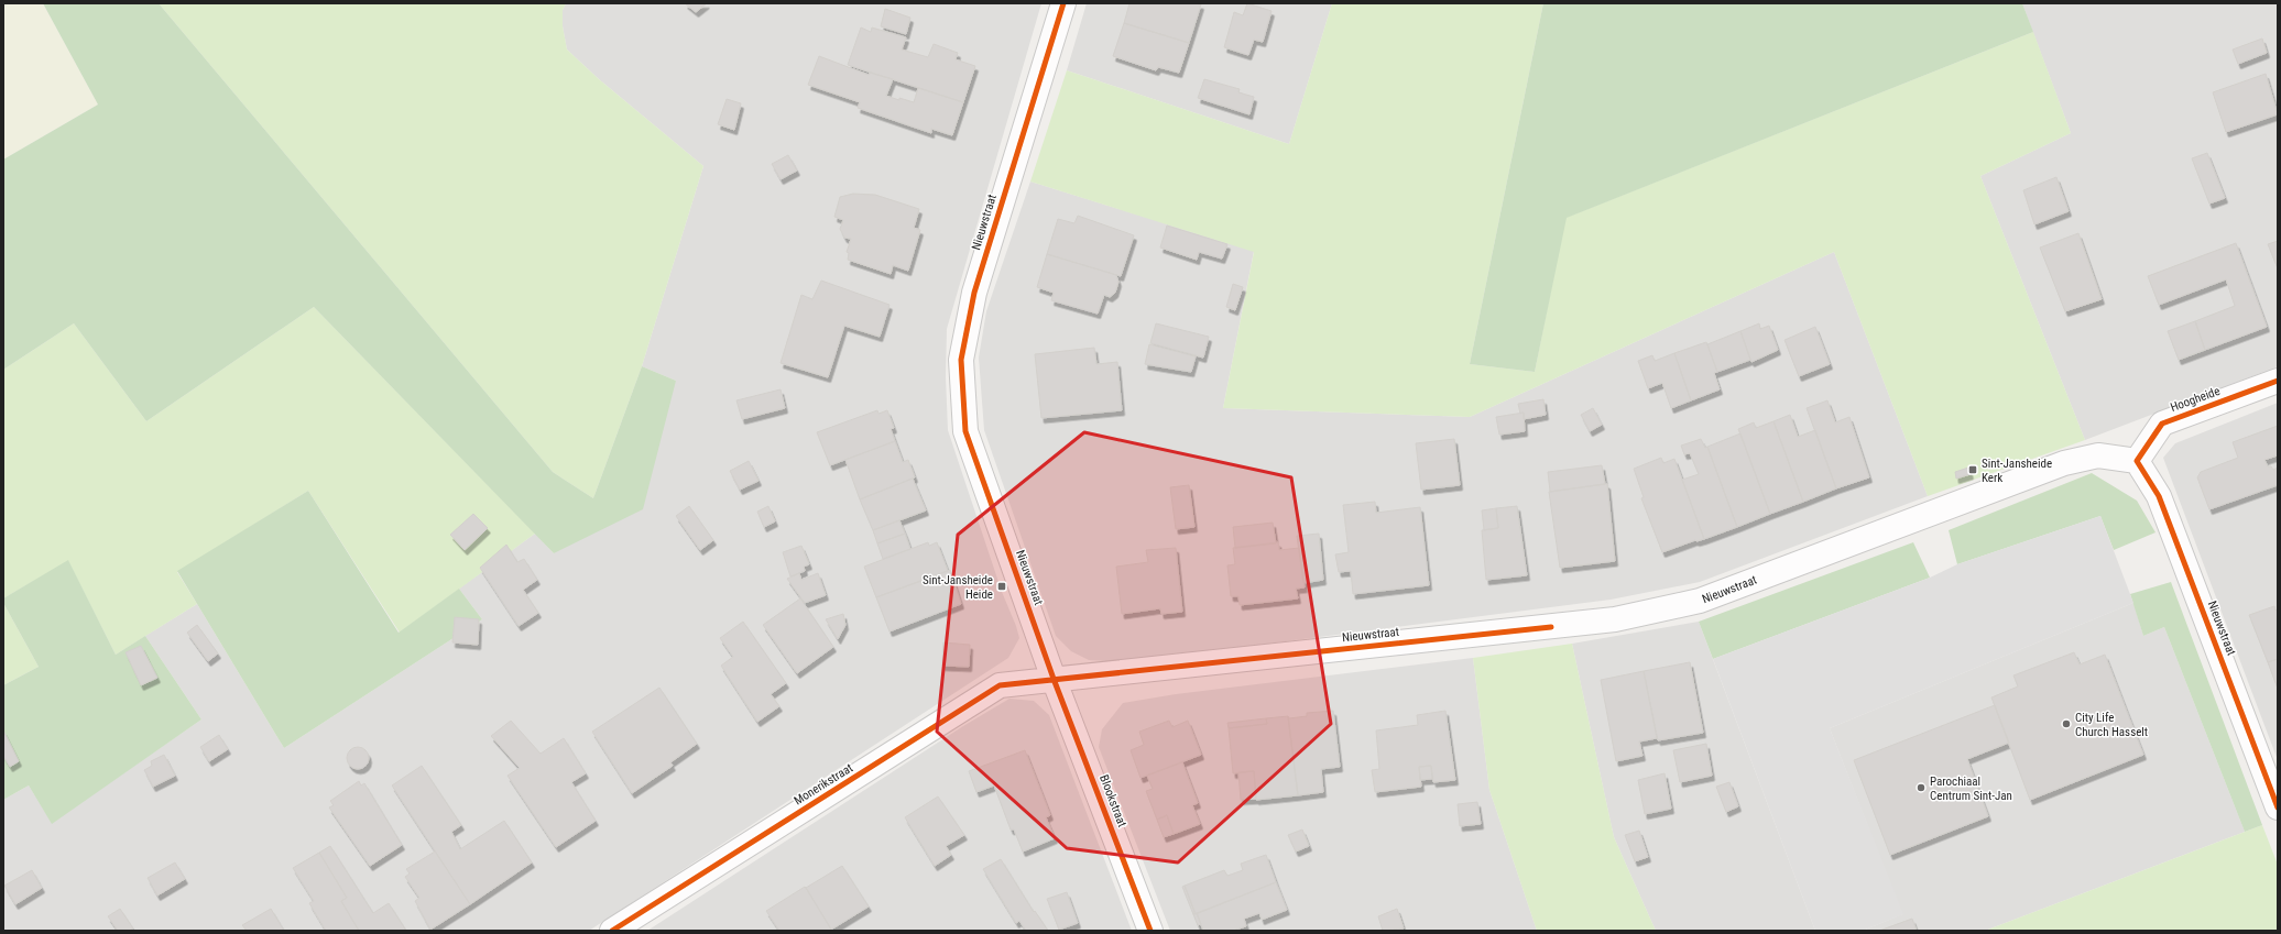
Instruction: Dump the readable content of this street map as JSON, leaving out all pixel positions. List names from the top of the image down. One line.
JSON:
{"streets":{"street":["Nieuwstraat","Hoogheide","Monerikstraat","Blookstraat"]},"crossings":[["Nieuwstraat","Hoogheide"],["Nieuwstraat","Monerikstraat"],["Nieuwstraat","Blookstraat"],["Monerikstraat","Blookstraat"]],"places":{"transit":["Sint-Jansheide Kerk","Sint-Jansheide Heide"],"other":["City Life Church Hasselt","Parochiaal Centrum Sint-Jan"]}}
